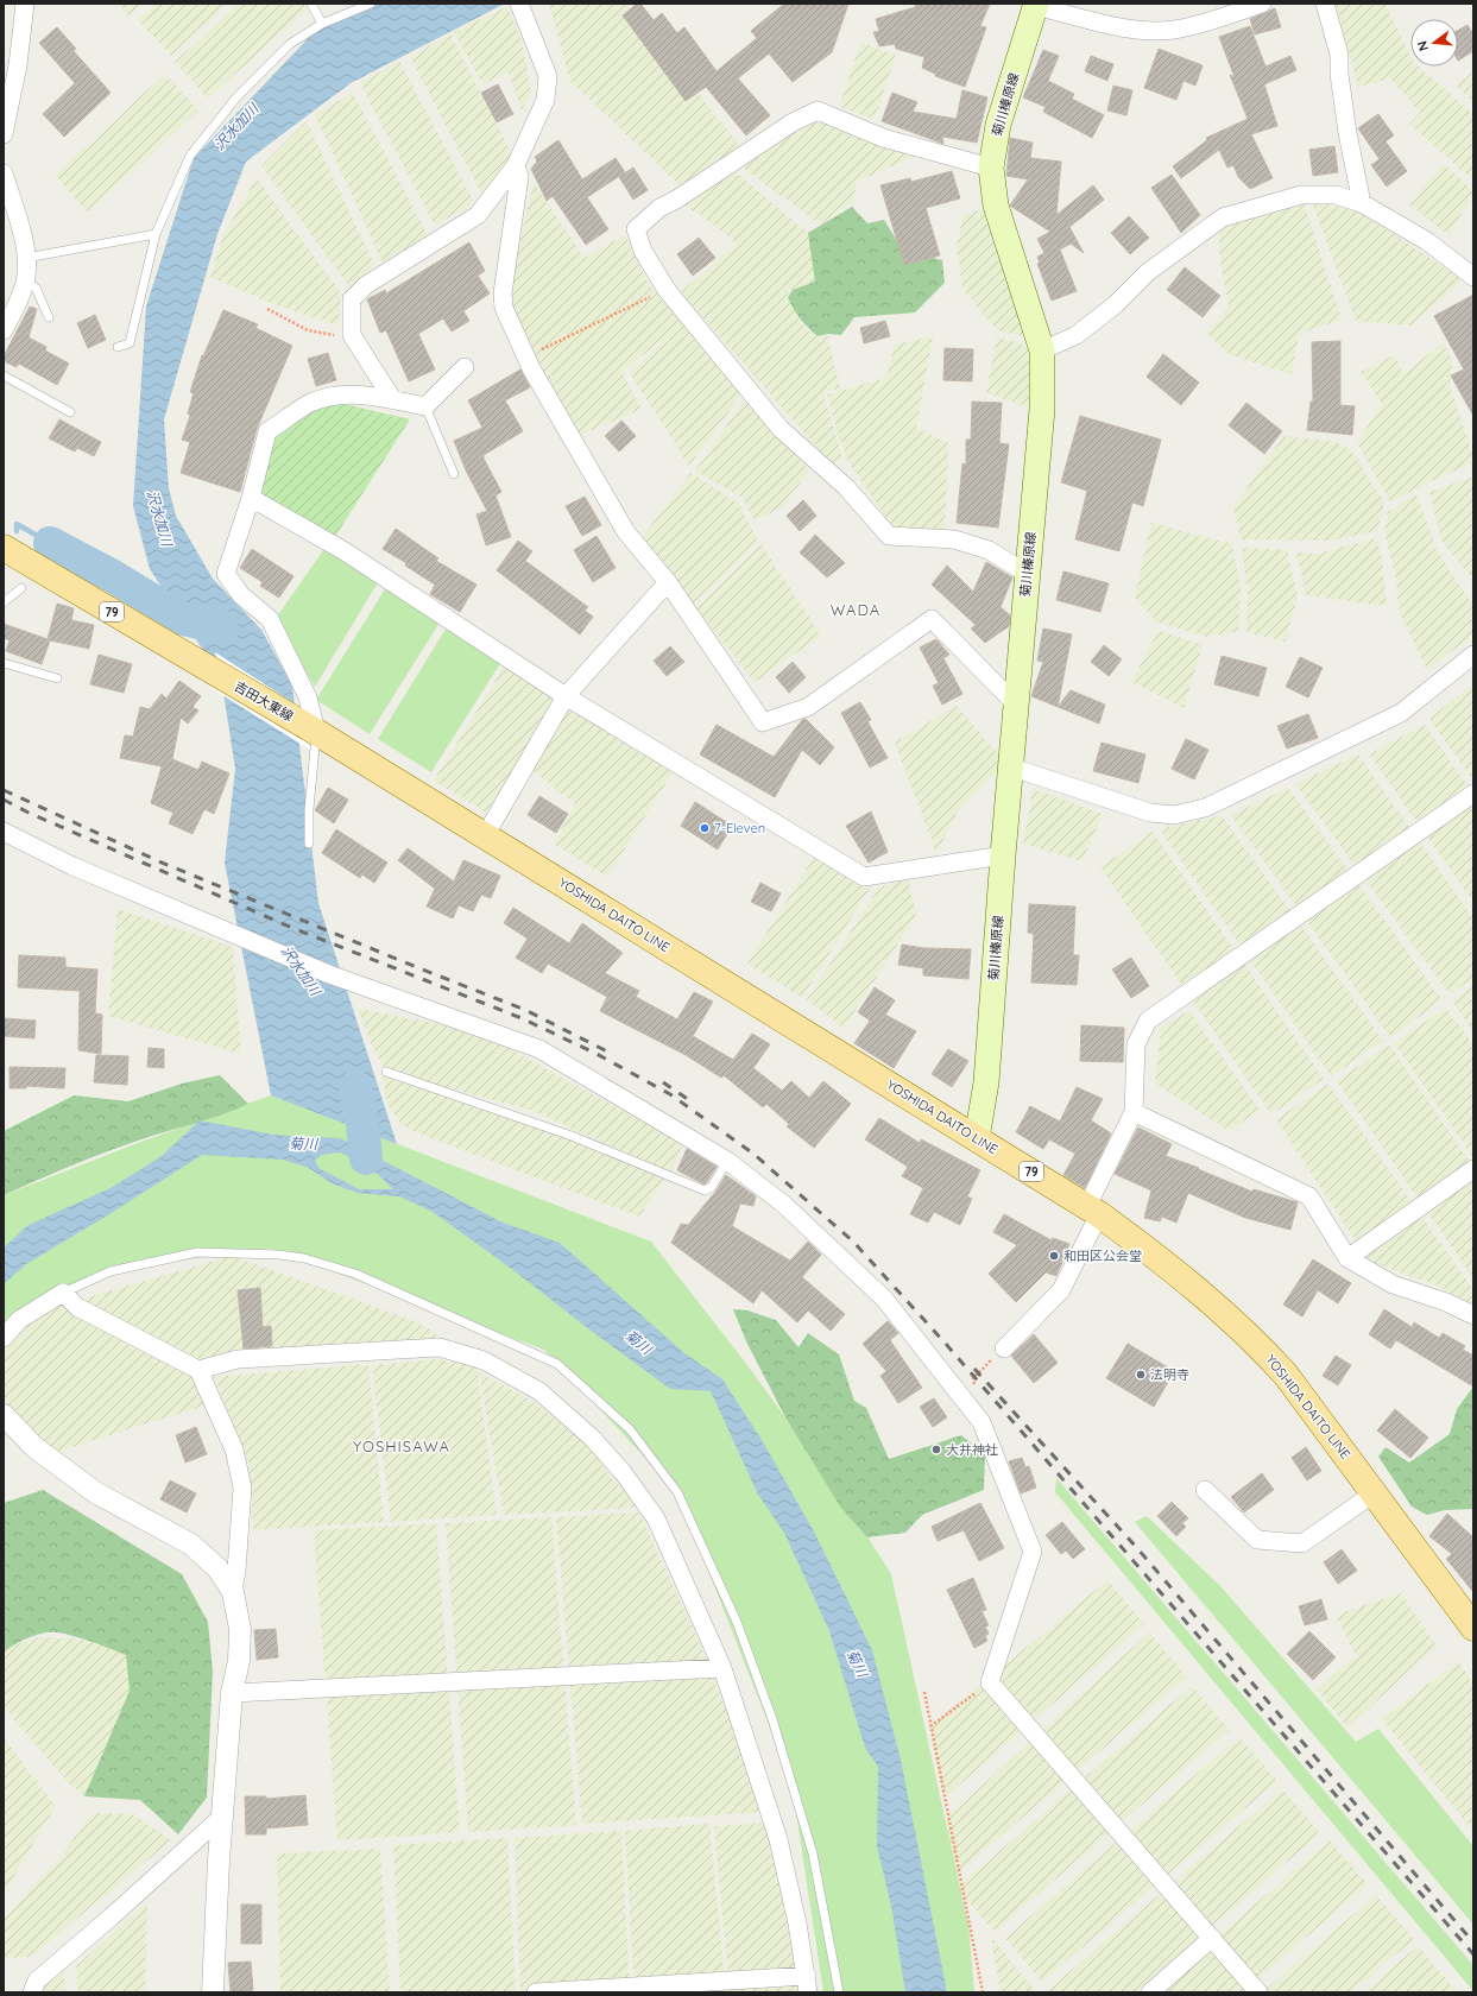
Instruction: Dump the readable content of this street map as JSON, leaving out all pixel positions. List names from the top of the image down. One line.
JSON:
{"streets":{"main road":["菊川榛原線","79","吉田大東線","YOSHIDA DAITO LINE"]},"crossings":[["菊川榛原線","YOSHIDA DAITO LINE"],["吉田大東線","YOSHIDA DAITO LINE"]],"districts":["WADA","YOSHISAWA"],"water":["沢水加川","菊川"],"places":["7-Eleven","和田区公会堂","法明寺","大井神社"],"north":"left"}
